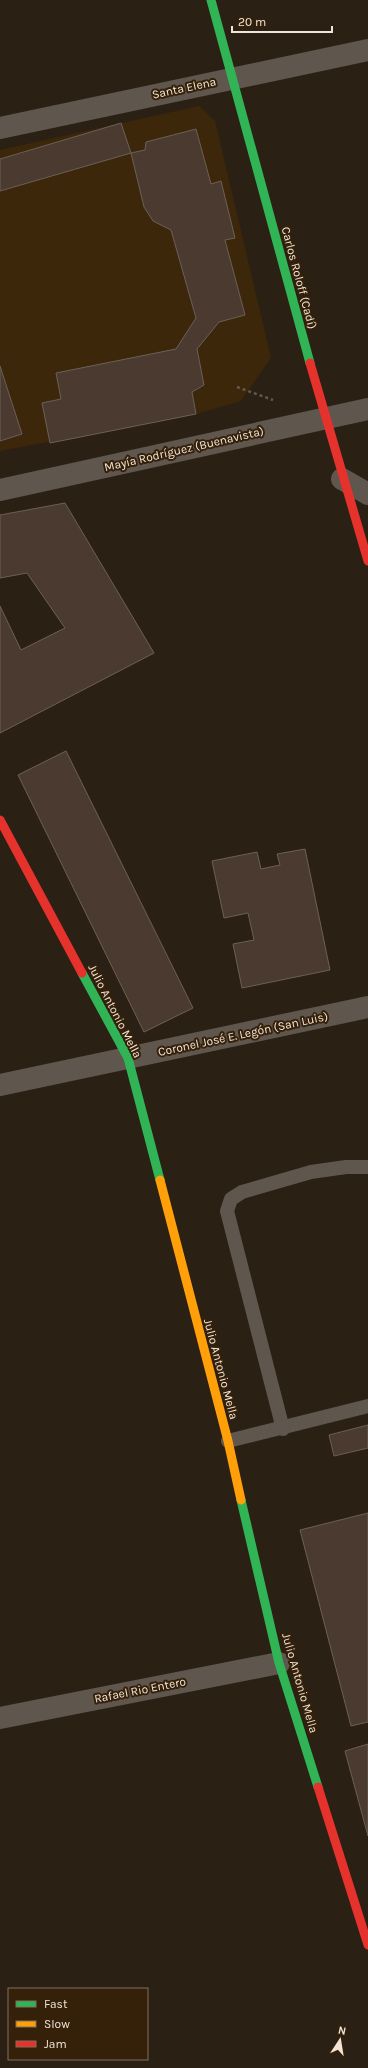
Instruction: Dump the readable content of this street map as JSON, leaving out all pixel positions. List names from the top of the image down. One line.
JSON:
{"streets":{"street":["Santa Elena","Carlos Roloff (Cadí)","Mayía Rodríguez (Buenavista)","Julio Antonio Mella","Coronel José E. Legón (San Luis)","Rafael Rio Entero"]},"crossings":[["Santa Elena","Carlos Roloff (Cadí)"],["Carlos Roloff (Cadí)","Mayía Rodríguez (Buenavista)"],["Julio Antonio Mella","Coronel José E. Legón (San Luis)"],["Julio Antonio Mella","Rafael Rio Entero"]],"legend":["Fast","Slow","Jam"],"scale_bar":"20 m","north":"top"}
